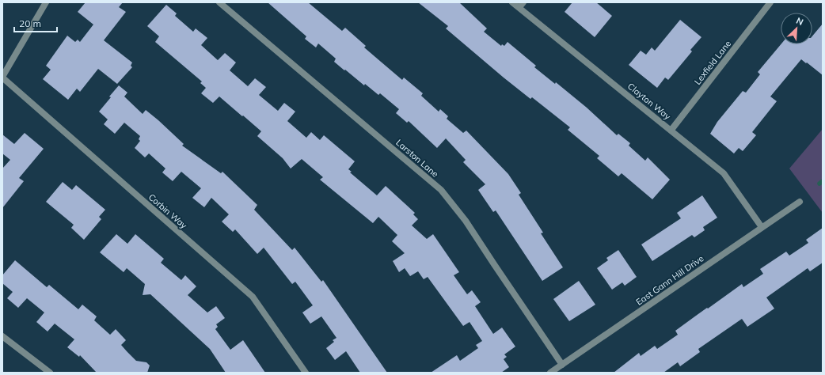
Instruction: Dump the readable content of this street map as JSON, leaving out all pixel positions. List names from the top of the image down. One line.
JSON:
{"streets":{"street":["Lexfield Lane","Clayton Way","Larston Lane","Corbin Way","East Gann Hill Drive"]},"crossings":[["Lexfield Lane","Clayton Way"],["Clayton Way","East Gann Hill Drive"],["Larston Lane","East Gann Hill Drive"]],"scale_bar":"20 m","north":"top right"}
